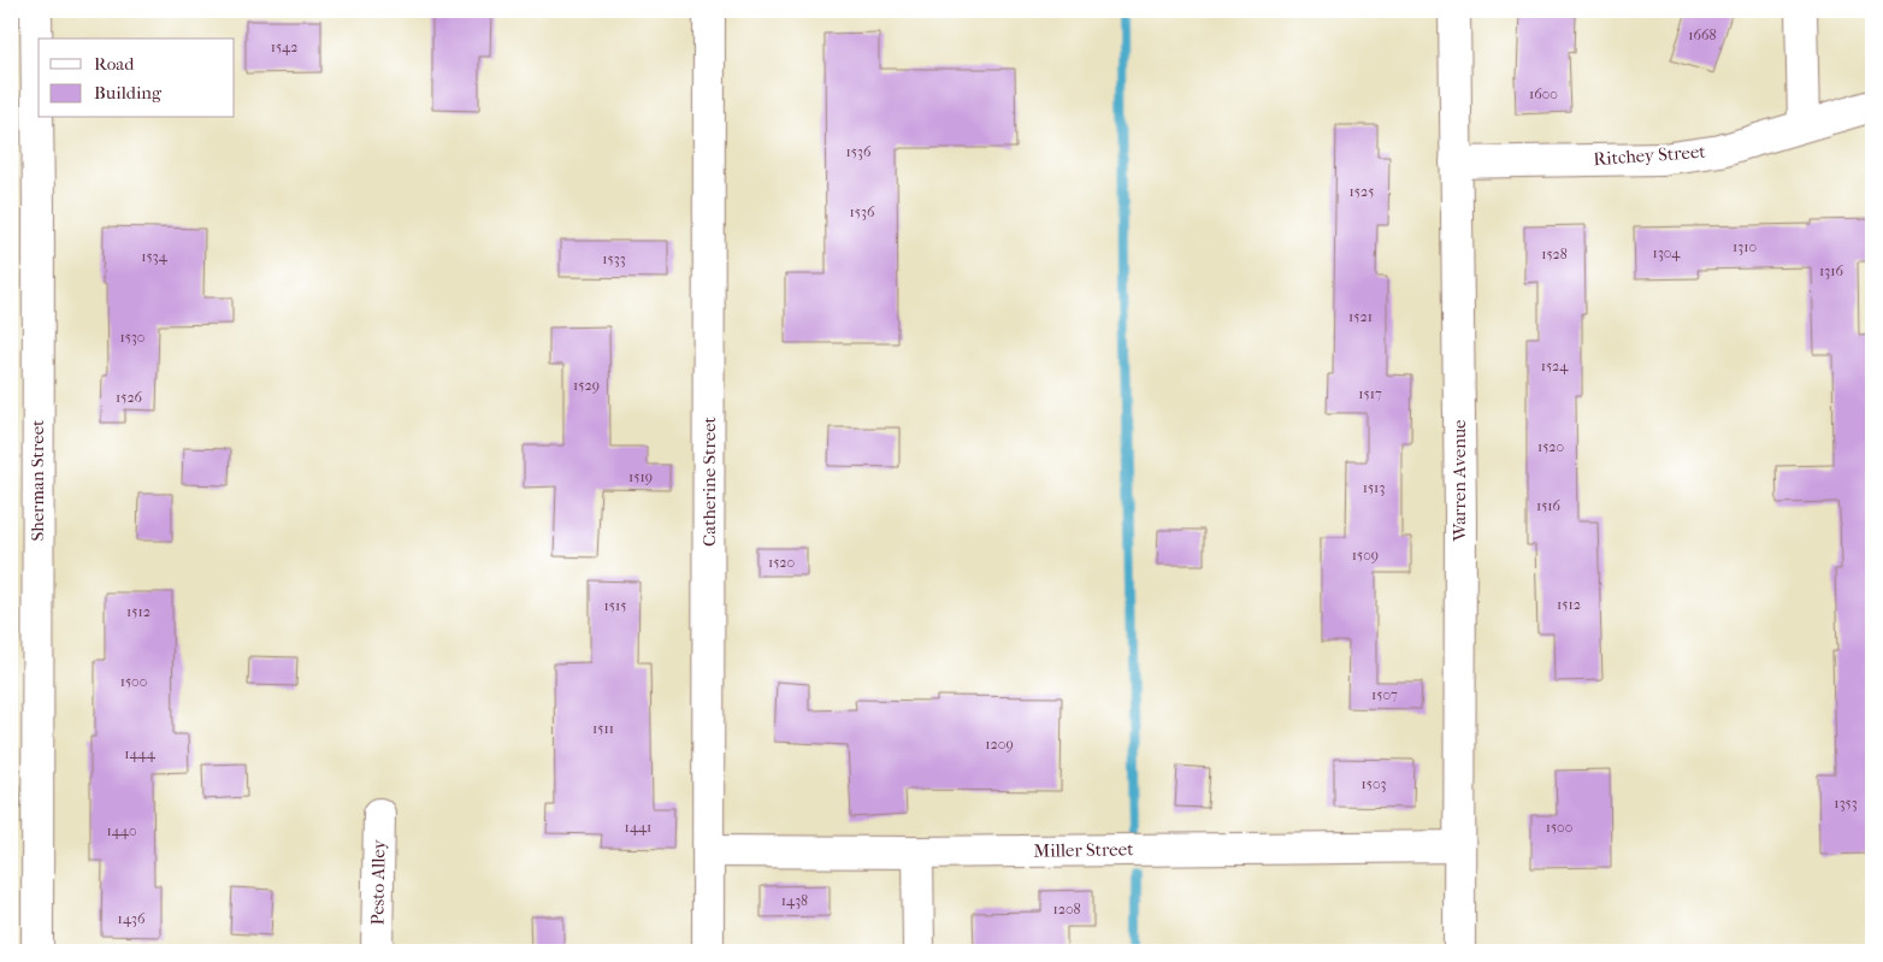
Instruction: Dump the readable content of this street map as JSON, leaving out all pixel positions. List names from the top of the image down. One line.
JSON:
{"streets":{"street":["Ritchey Street","Sherman Street","Warren Avenue","Catherine Street","Miller Street","Pesto Alley"]},"crossings":[["Ritchey Street","Warren Avenue"],["Warren Avenue","Miller Street"],["Catherine Street","Miller Street"]],"house_numbers":["1668","1542","1600","1536","1525","1536","1310","1304","1528","1534","1533","1316","1521","1530","1524","1529","1517","1526","1520","1519","1513","1516","1509","1520","1512","1515","1512","1500","1507","1511","1209","1444","1503","1353","1441","1500","1440","1438","1208","1436"],"legend":["Road","Building"]}
